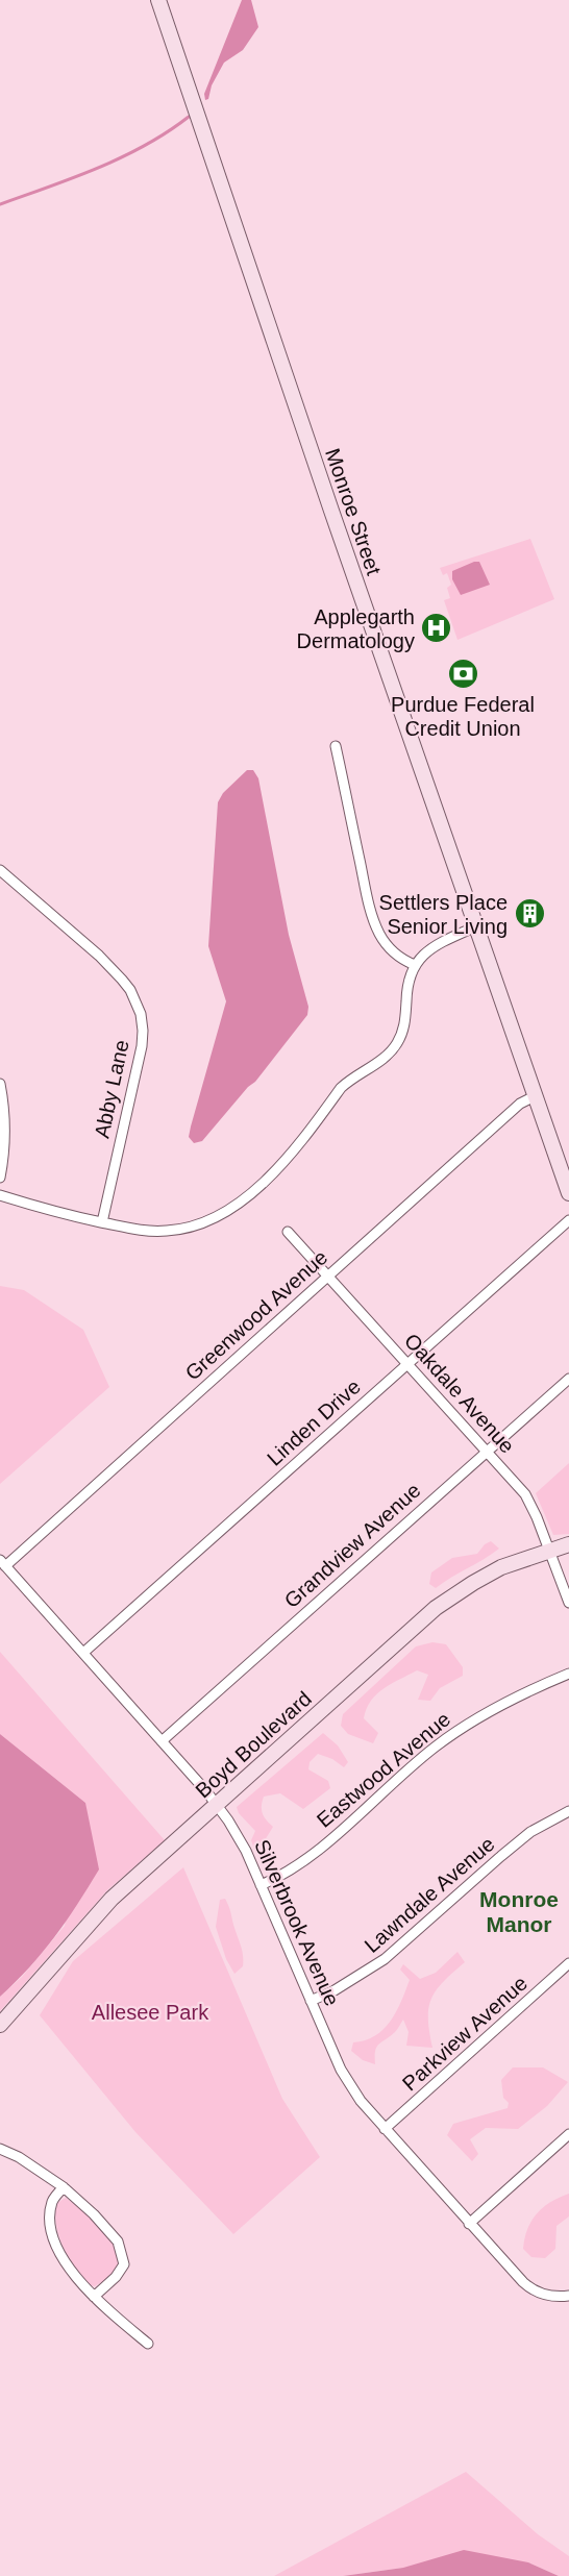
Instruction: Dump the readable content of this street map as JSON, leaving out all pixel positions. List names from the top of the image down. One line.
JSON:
{"streets":{"main road":["Monroe Street","Boyd Boulevard"],"street":["Abby Lane","Greenwood Avenue","Oakdale Avenue","Linden Drive","Grandview Avenue","Eastwood Avenue","Lawndale Avenue","Silverbrook Avenue","Parkview Avenue"]},"crossings":[["Monroe Street","Greenwood Avenue"],["Greenwood Avenue","Oakdale Avenue"],["Greenwood Avenue","Silverbrook Avenue"],["Oakdale Avenue","Linden Drive"],["Oakdale Avenue","Grandview Avenue"],["Oakdale Avenue","Boyd Boulevard"],["Linden Drive","Silverbrook Avenue"],["Grandview Avenue","Silverbrook Avenue"],["Boyd Boulevard","Silverbrook Avenue"],["Eastwood Avenue","Silverbrook Avenue"],["Lawndale Avenue","Silverbrook Avenue"],["Silverbrook Avenue","Parkview Avenue"]],"districts":["Monroe Manor"],"parks":["Allesee Park"],"places":{"hospital":["Applegarth Dermatology"],"bank":["Purdue Federal Credit Union"],"building":["Settlers Place Senior Living"]}}
